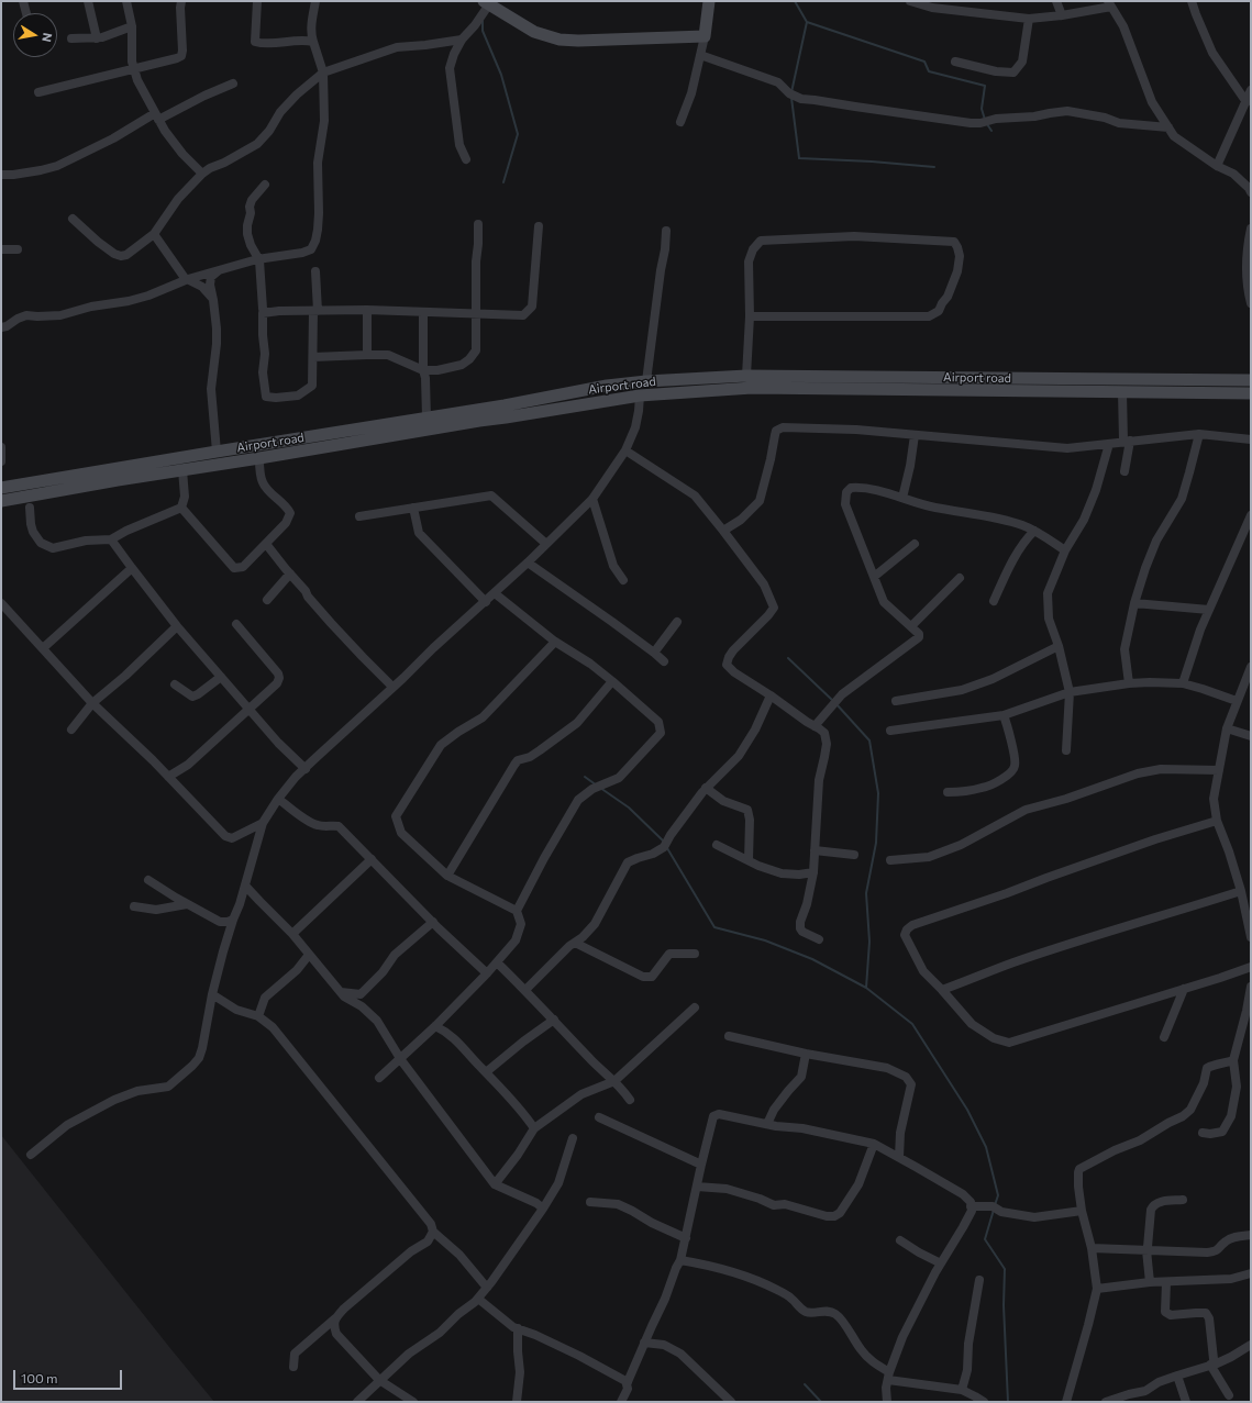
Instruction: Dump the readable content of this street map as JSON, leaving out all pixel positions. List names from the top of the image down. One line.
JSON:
{"streets":{"main road":["Airport road"]},"scale_bar":"100 m","north":"right"}
